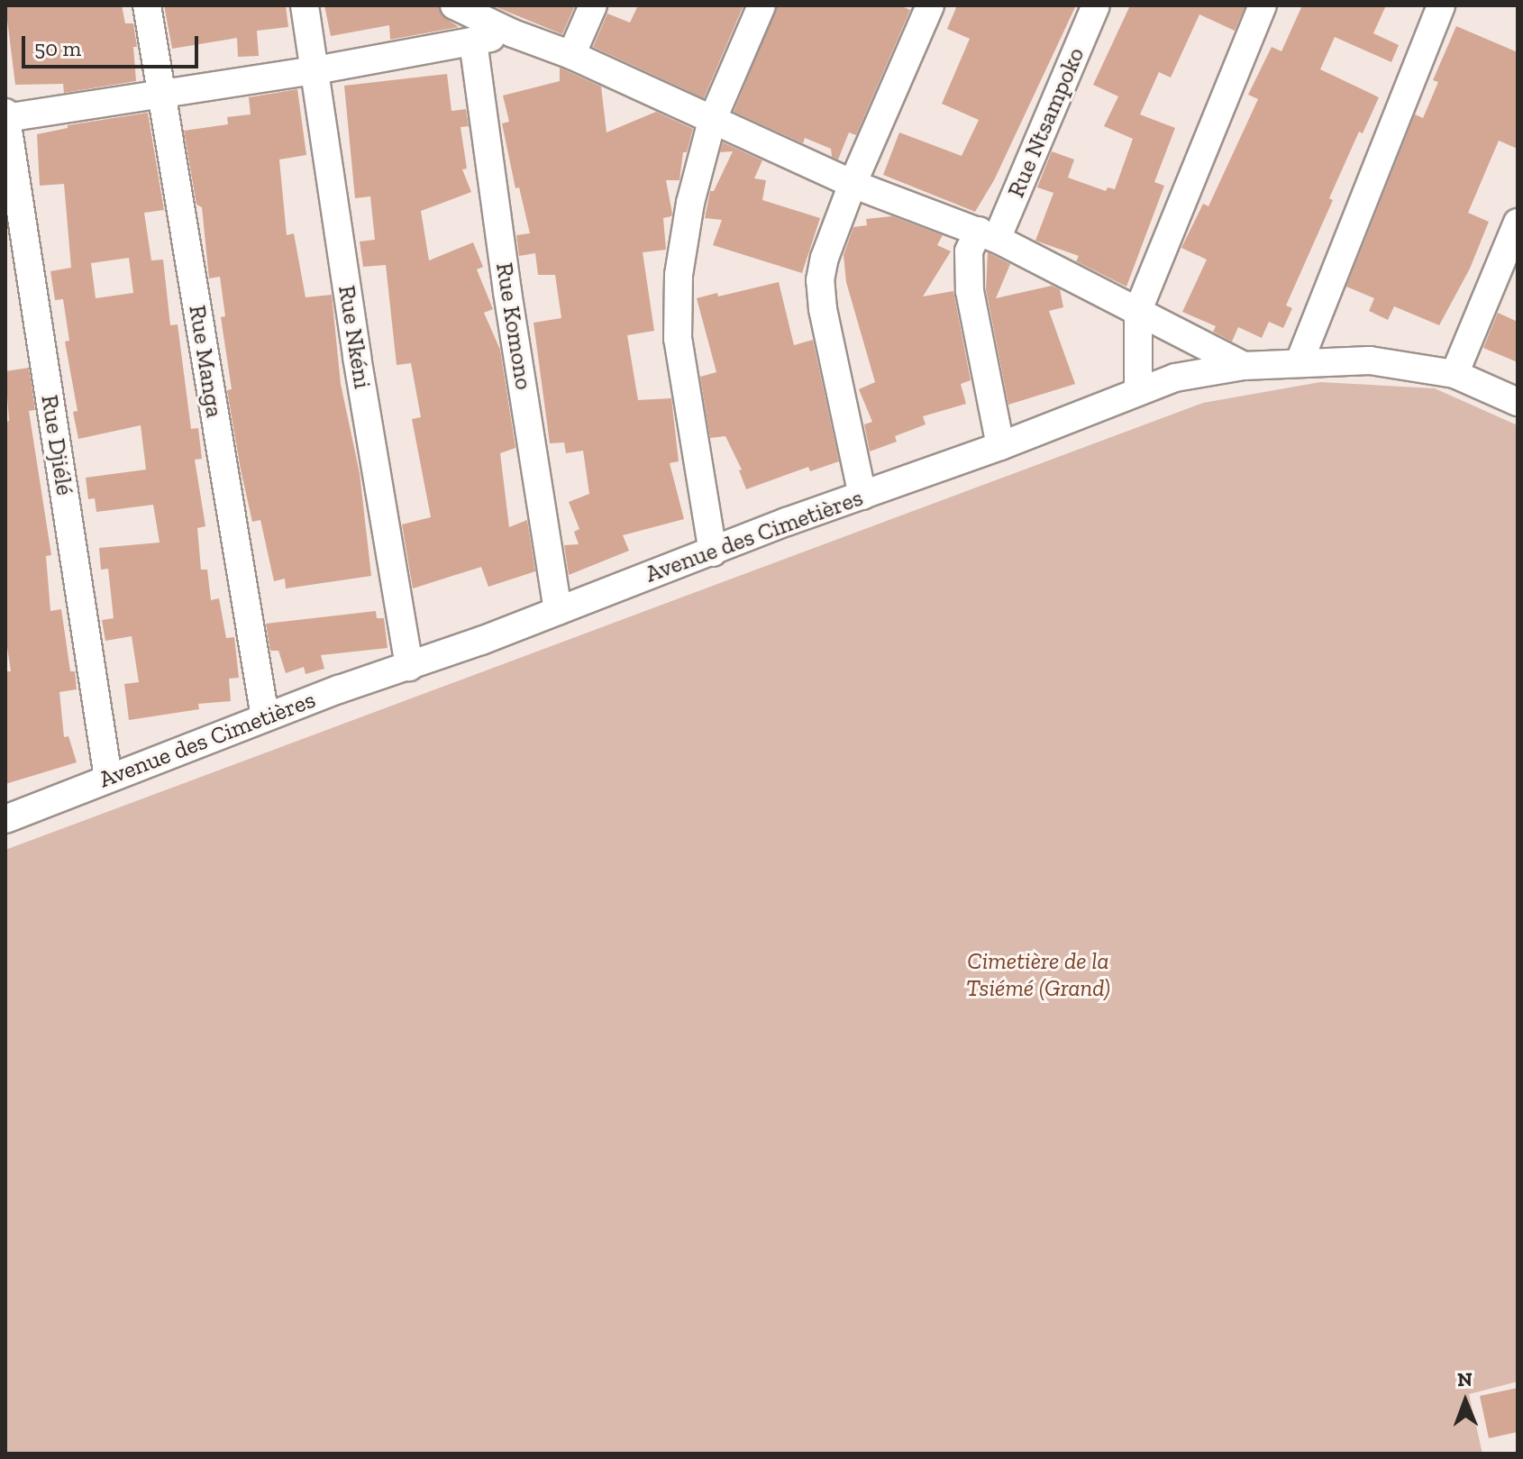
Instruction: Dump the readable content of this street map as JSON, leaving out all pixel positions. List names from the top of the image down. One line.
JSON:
{"streets":{"street":["Rue Ntsampoko","Rue Komono","Rue Nkéni","Rue Manga","Rue Djiélé","Avenue des Cimetières"]},"crossings":[["Rue Ntsampoko","Avenue des Cimetières"],["Rue Komono","Avenue des Cimetières"],["Rue Nkéni","Avenue des Cimetières"],["Rue Manga","Avenue des Cimetières"],["Rue Djiélé","Avenue des Cimetières"]],"parks":["Cimetière de la Tsiémé (Grand)"],"scale_bar":"50 m","north":"top"}
